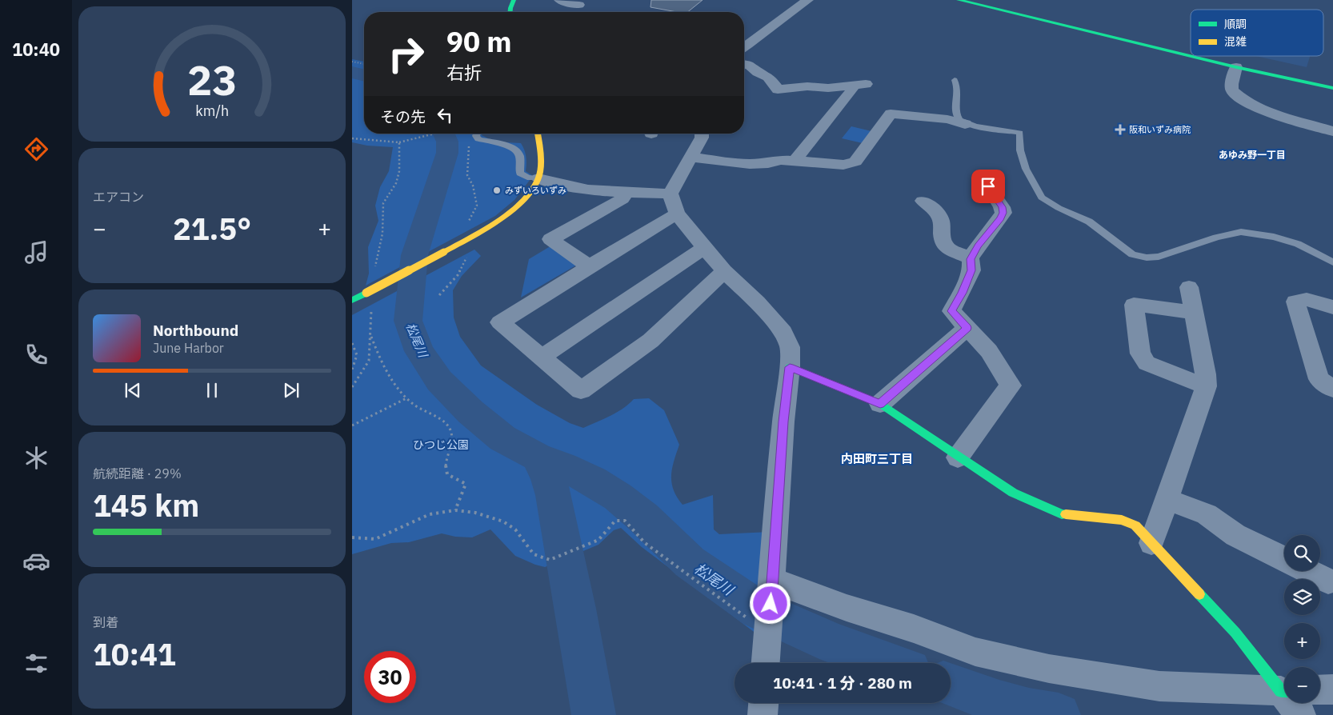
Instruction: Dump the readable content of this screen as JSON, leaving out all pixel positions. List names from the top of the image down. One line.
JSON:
{"districts":["あゆみ野一丁目","内田町三丁目"],"water":["松尾川"],"parks":["ひつじ公園"],"places":{"health":["阪和いずみ病院"],"other":["みずいろいずみ"]},"legend":["順調","混雑"],"page":{"tabs":"10:40","turn":["90 m","右折"],"then":"その先","tile":["エアコン",["航続距離 · 29%","145 km"],["到着","10:41"]],"heat":["−","21.5°","+"],"song":["Northbound","June Harbor"],"map_buttons":["+","−"],"limit":"30","trip":"10:41 · 1 分 · 280 m","gauge":["23","km/h"]}}
